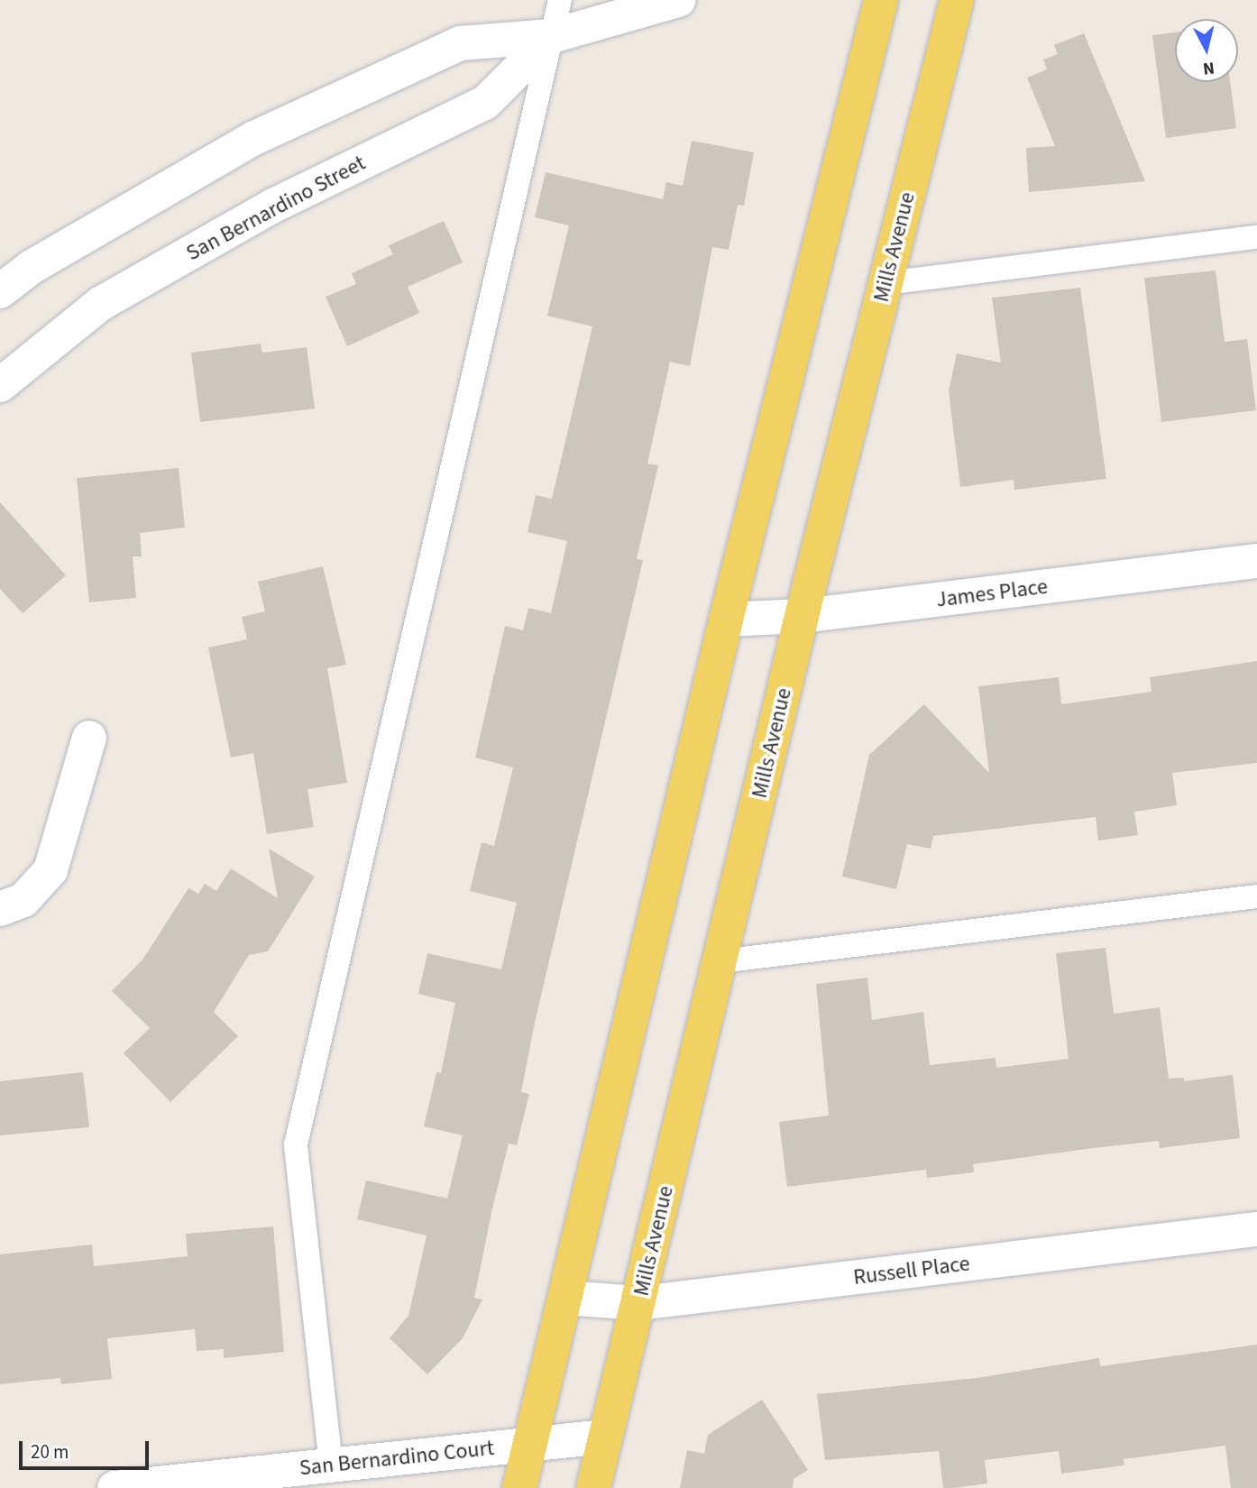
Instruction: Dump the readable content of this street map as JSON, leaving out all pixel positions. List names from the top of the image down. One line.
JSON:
{"streets":{"main road":["Mills Avenue"],"street":["San Bernardino Street","James Place","Russell Place","San Bernardino Court"]},"crossings":[["Mills Avenue","James Place"],["Mills Avenue","Russell Place"],["Mills Avenue","San Bernardino Court"]],"scale_bar":"20 m","north":"bottom"}
